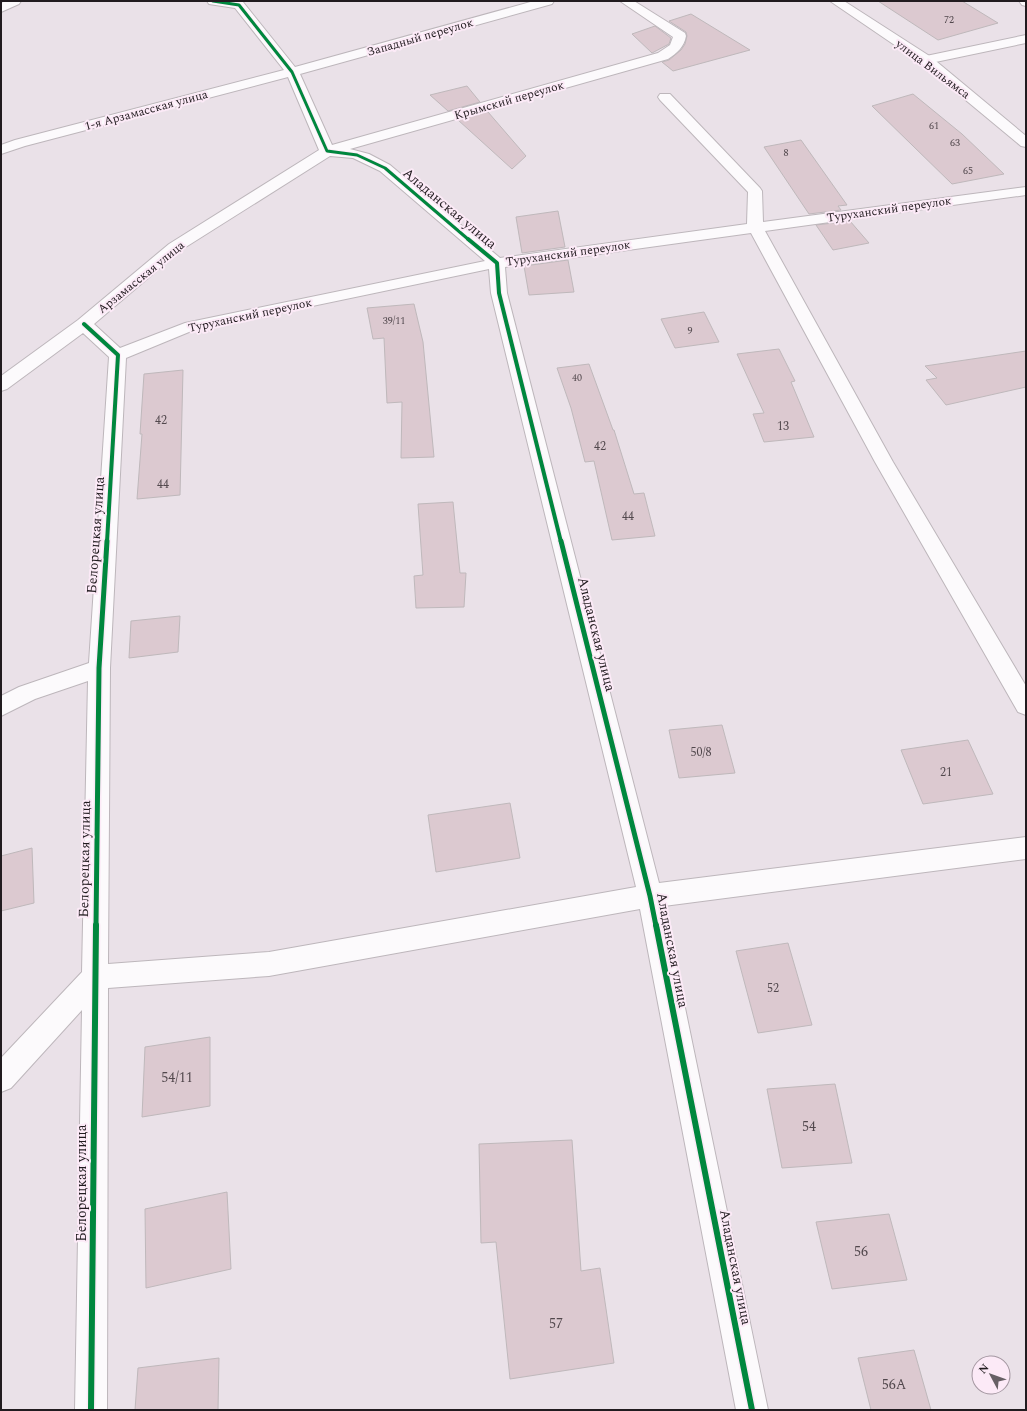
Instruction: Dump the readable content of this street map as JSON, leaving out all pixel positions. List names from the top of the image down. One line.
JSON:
{"streets":{"street":["Западный переулок","улица Вильямса","Крымский переулок","1-я Арзамасская улица","Аладанская улица","Туруханский переулок","Арзамасская улица","Белорецкая улица"]},"crossings":[["Западный переулок","1-я Арзамасская улица"],["Крымский переулок","Аладанская улица"],["Крымский переулок","Арзамасская улица"],["Аладанская улица","Туруханский переулок"],["Аладанская улица","Арзамасская улица"],["Туруханский переулок","Белорецкая улица"]],"house_numbers":["72","61","63","8","65","39/11","9","40","42","13","42","44","44","50/8","21","52","54/11","54","56","57","56А"],"north":"top left"}
